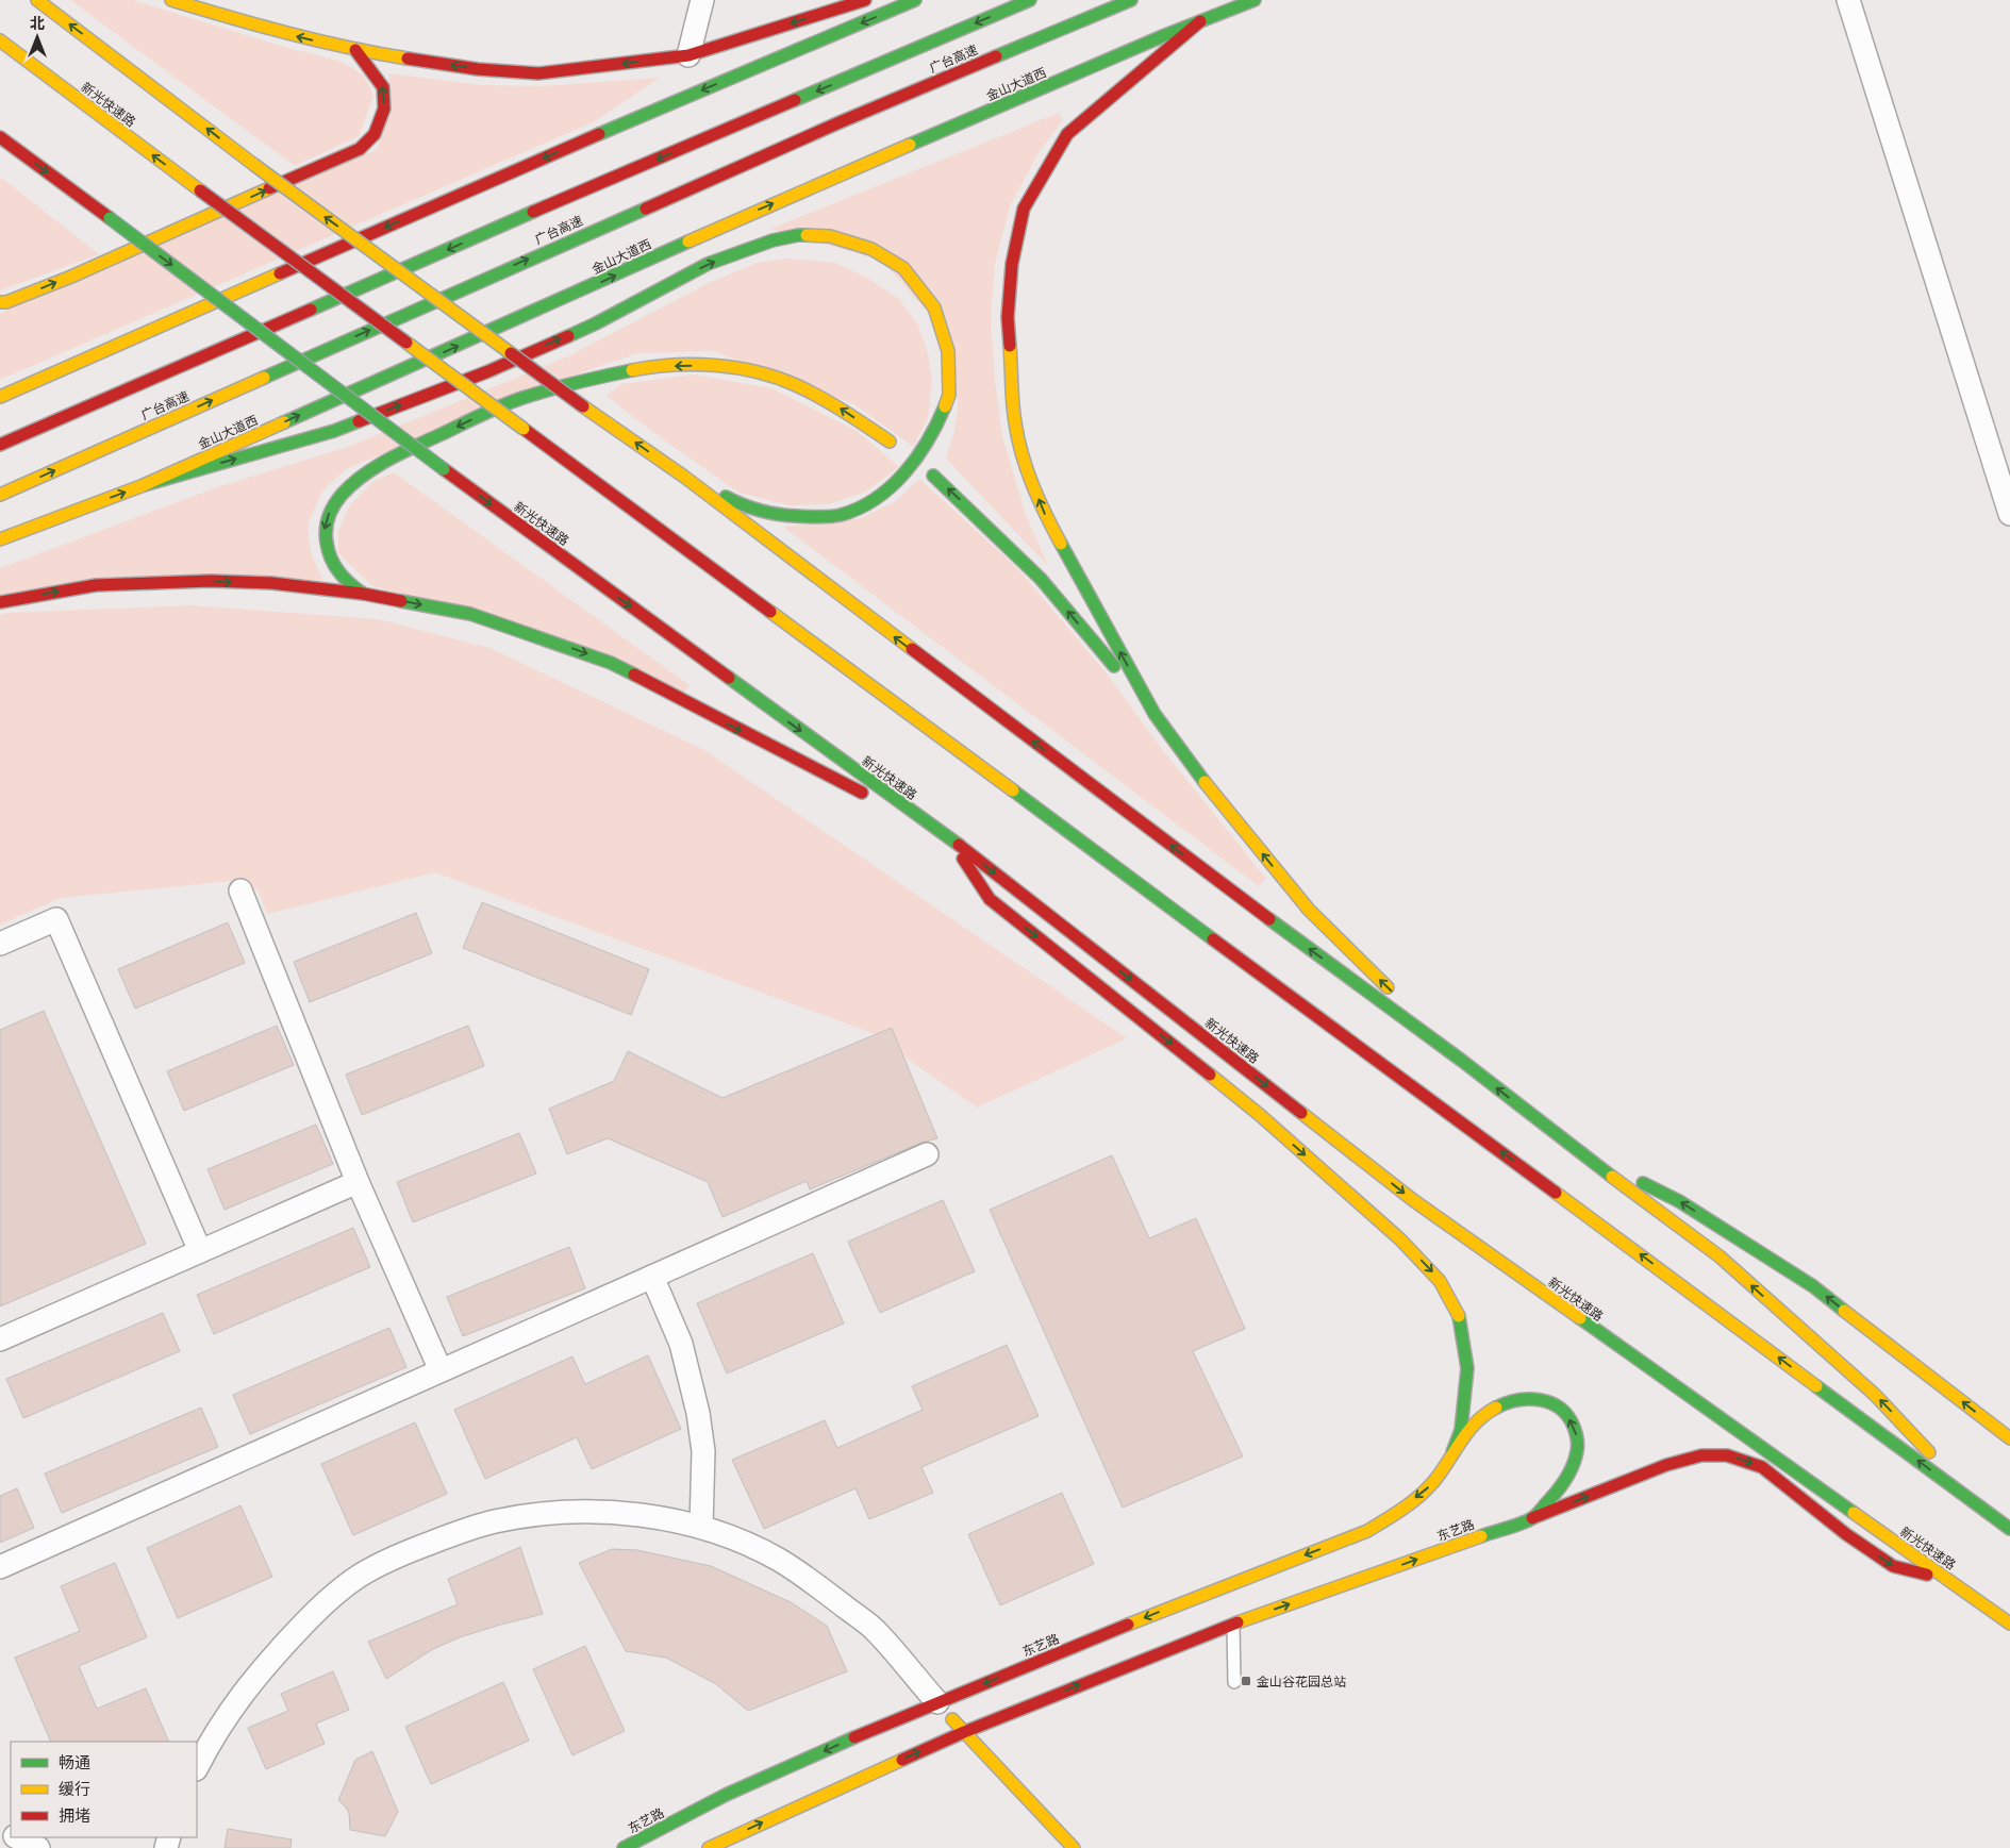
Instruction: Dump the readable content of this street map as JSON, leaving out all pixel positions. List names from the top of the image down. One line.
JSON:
{"streets":{"main road":["广台高速","金山大道西","新光快速路","东艺路"]},"crossings":[["新光快速路","东艺路"]],"one_way":["金山大道西"],"places":{"transit":["金山谷花园总站"]},"legend":["畅通","缓行","拥堵"],"north":"top"}
